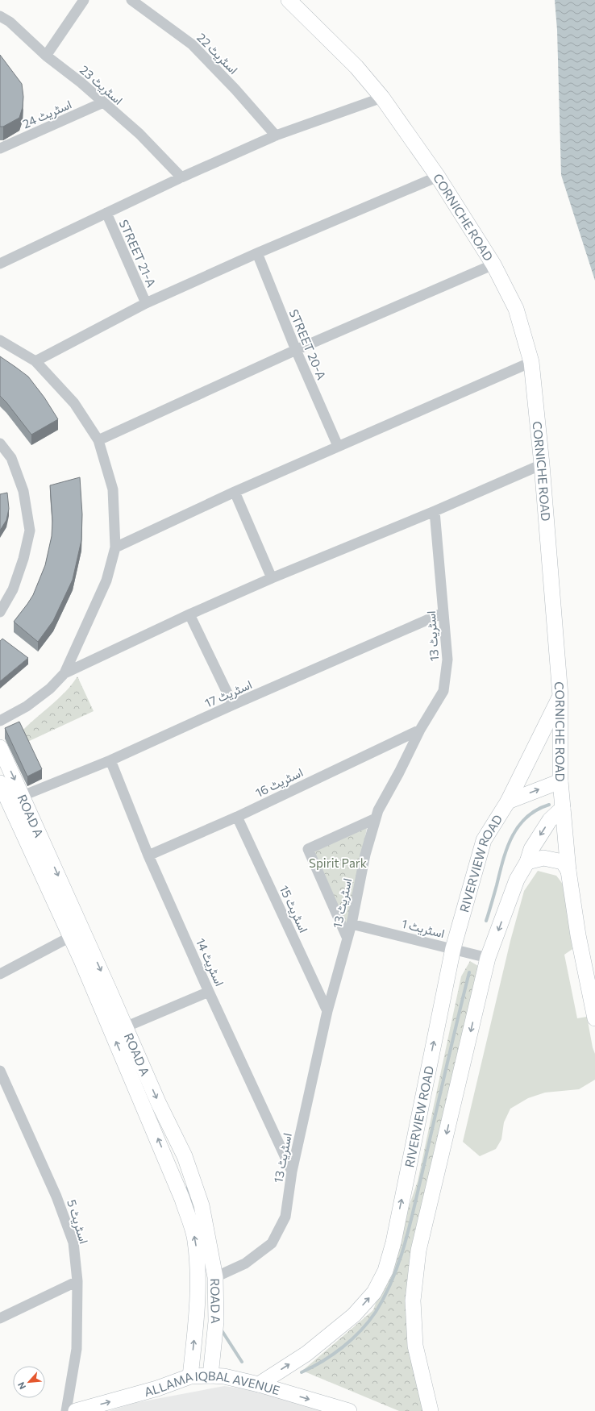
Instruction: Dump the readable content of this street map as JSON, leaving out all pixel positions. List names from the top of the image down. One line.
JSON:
{"streets":{"street":["اسٹریٹ 22","اسٹریٹ 23","اسٹریٹ 24","CORNICHE ROAD","STREET 21-A","STREET 20-A","اسٹریٹ 13","اسٹریٹ 17","اسٹریٹ 16","ROAD A","RIVERVIEW ROAD","اسٹریٹ 15","اسٹریٹ 1","اسٹریٹ 14","اسٹریٹ 5","ALLAMA IQBAL AVENUE"]},"crossings":[["اسٹریٹ 23","اسٹریٹ 24"],["CORNICHE ROAD","RIVERVIEW ROAD"],["اسٹریٹ 13","اسٹریٹ 17"],["اسٹریٹ 13","اسٹریٹ 16"],["اسٹریٹ 13","ROAD A"],["اسٹریٹ 13","اسٹریٹ 15"],["اسٹریٹ 13","اسٹریٹ 1"],["اسٹریٹ 13","اسٹریٹ 14"],["اسٹریٹ 17","ROAD A"],["اسٹریٹ 17","اسٹریٹ 14"],["اسٹریٹ 16","اسٹریٹ 15"],["اسٹریٹ 16","اسٹریٹ 14"],["ROAD A","ALLAMA IQBAL AVENUE"],["RIVERVIEW ROAD","اسٹریٹ 1"],["RIVERVIEW ROAD","ALLAMA IQBAL AVENUE"]],"one_way":["ALLAMA IQBAL AVENUE"],"parks":["Spirit Park"],"north":"bottom left"}
